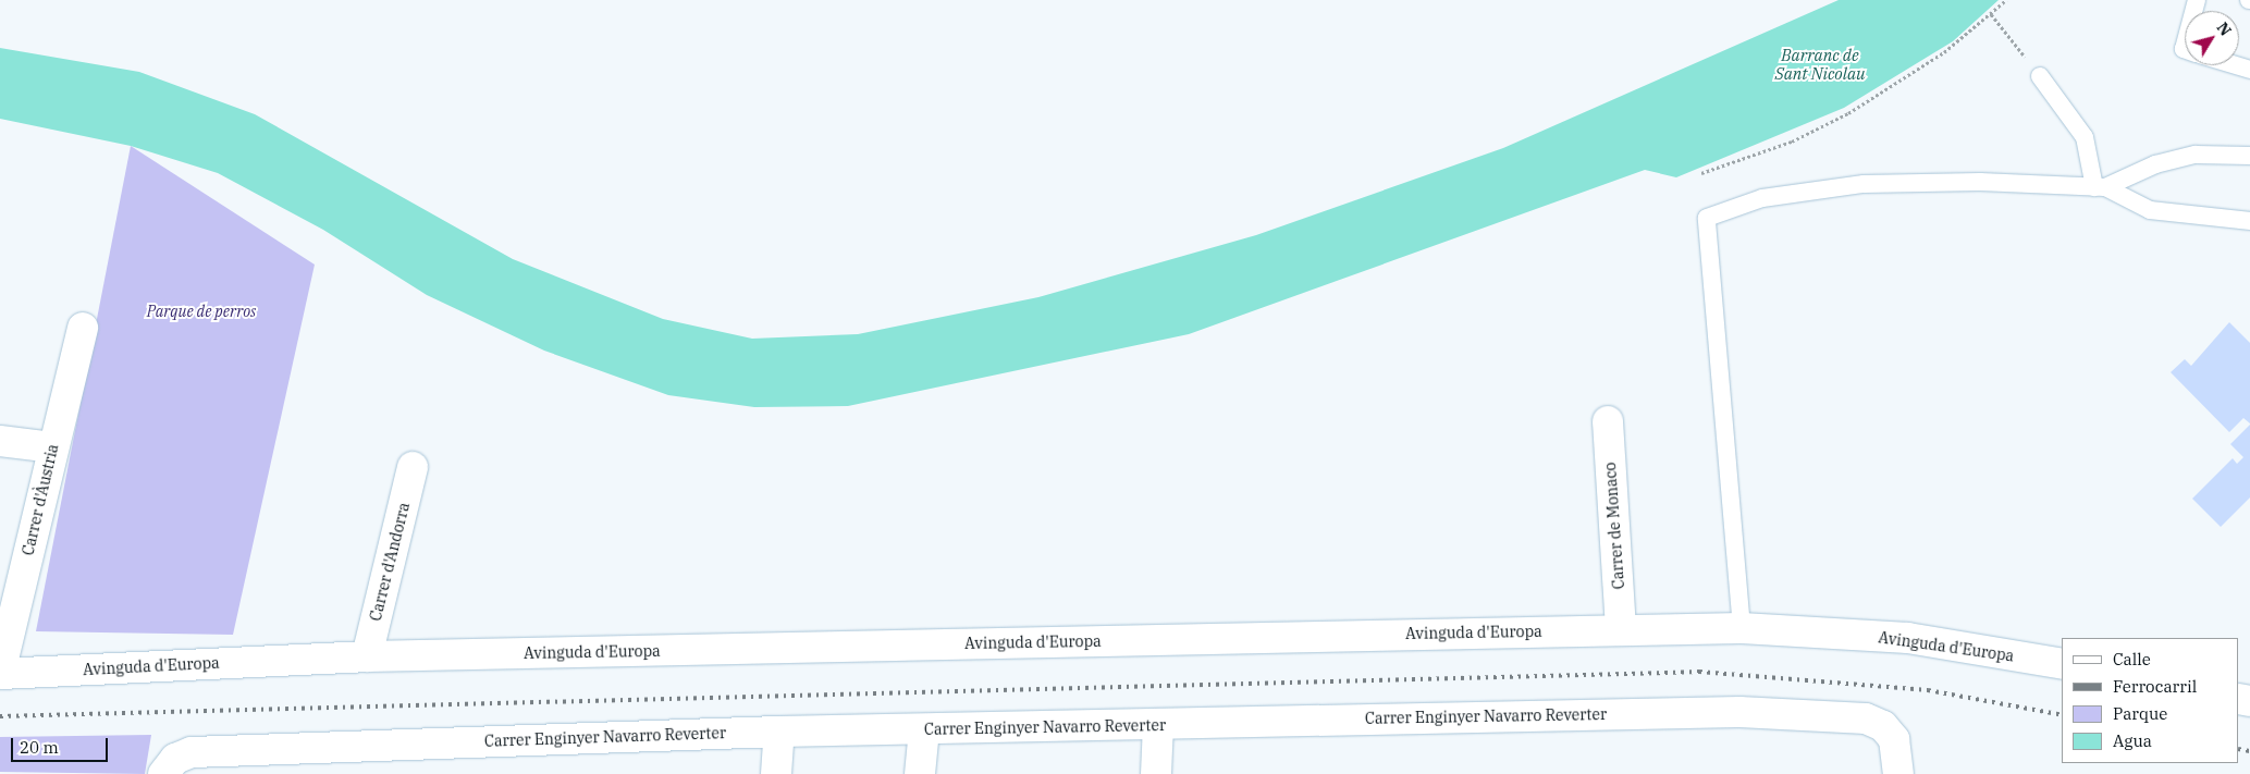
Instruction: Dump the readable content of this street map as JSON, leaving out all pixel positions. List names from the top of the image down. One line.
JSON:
{"streets":{"street":["Carrer d'Àustria","Carrer de Monaco","Carrer d'Andorra","Avinguda d'Europa","Carrer Enginyer Navarro Reverter"]},"crossings":[["Carrer d'Àustria","Avinguda d'Europa"],["Carrer de Monaco","Avinguda d'Europa"],["Carrer d'Andorra","Avinguda d'Europa"]],"water":["Barranc de Sant Nicolau"],"parks":["Parque de perros"],"legend":["Calle","Ferrocarril","Parque","Agua"],"scale_bar":"20 m","north":"top right"}
